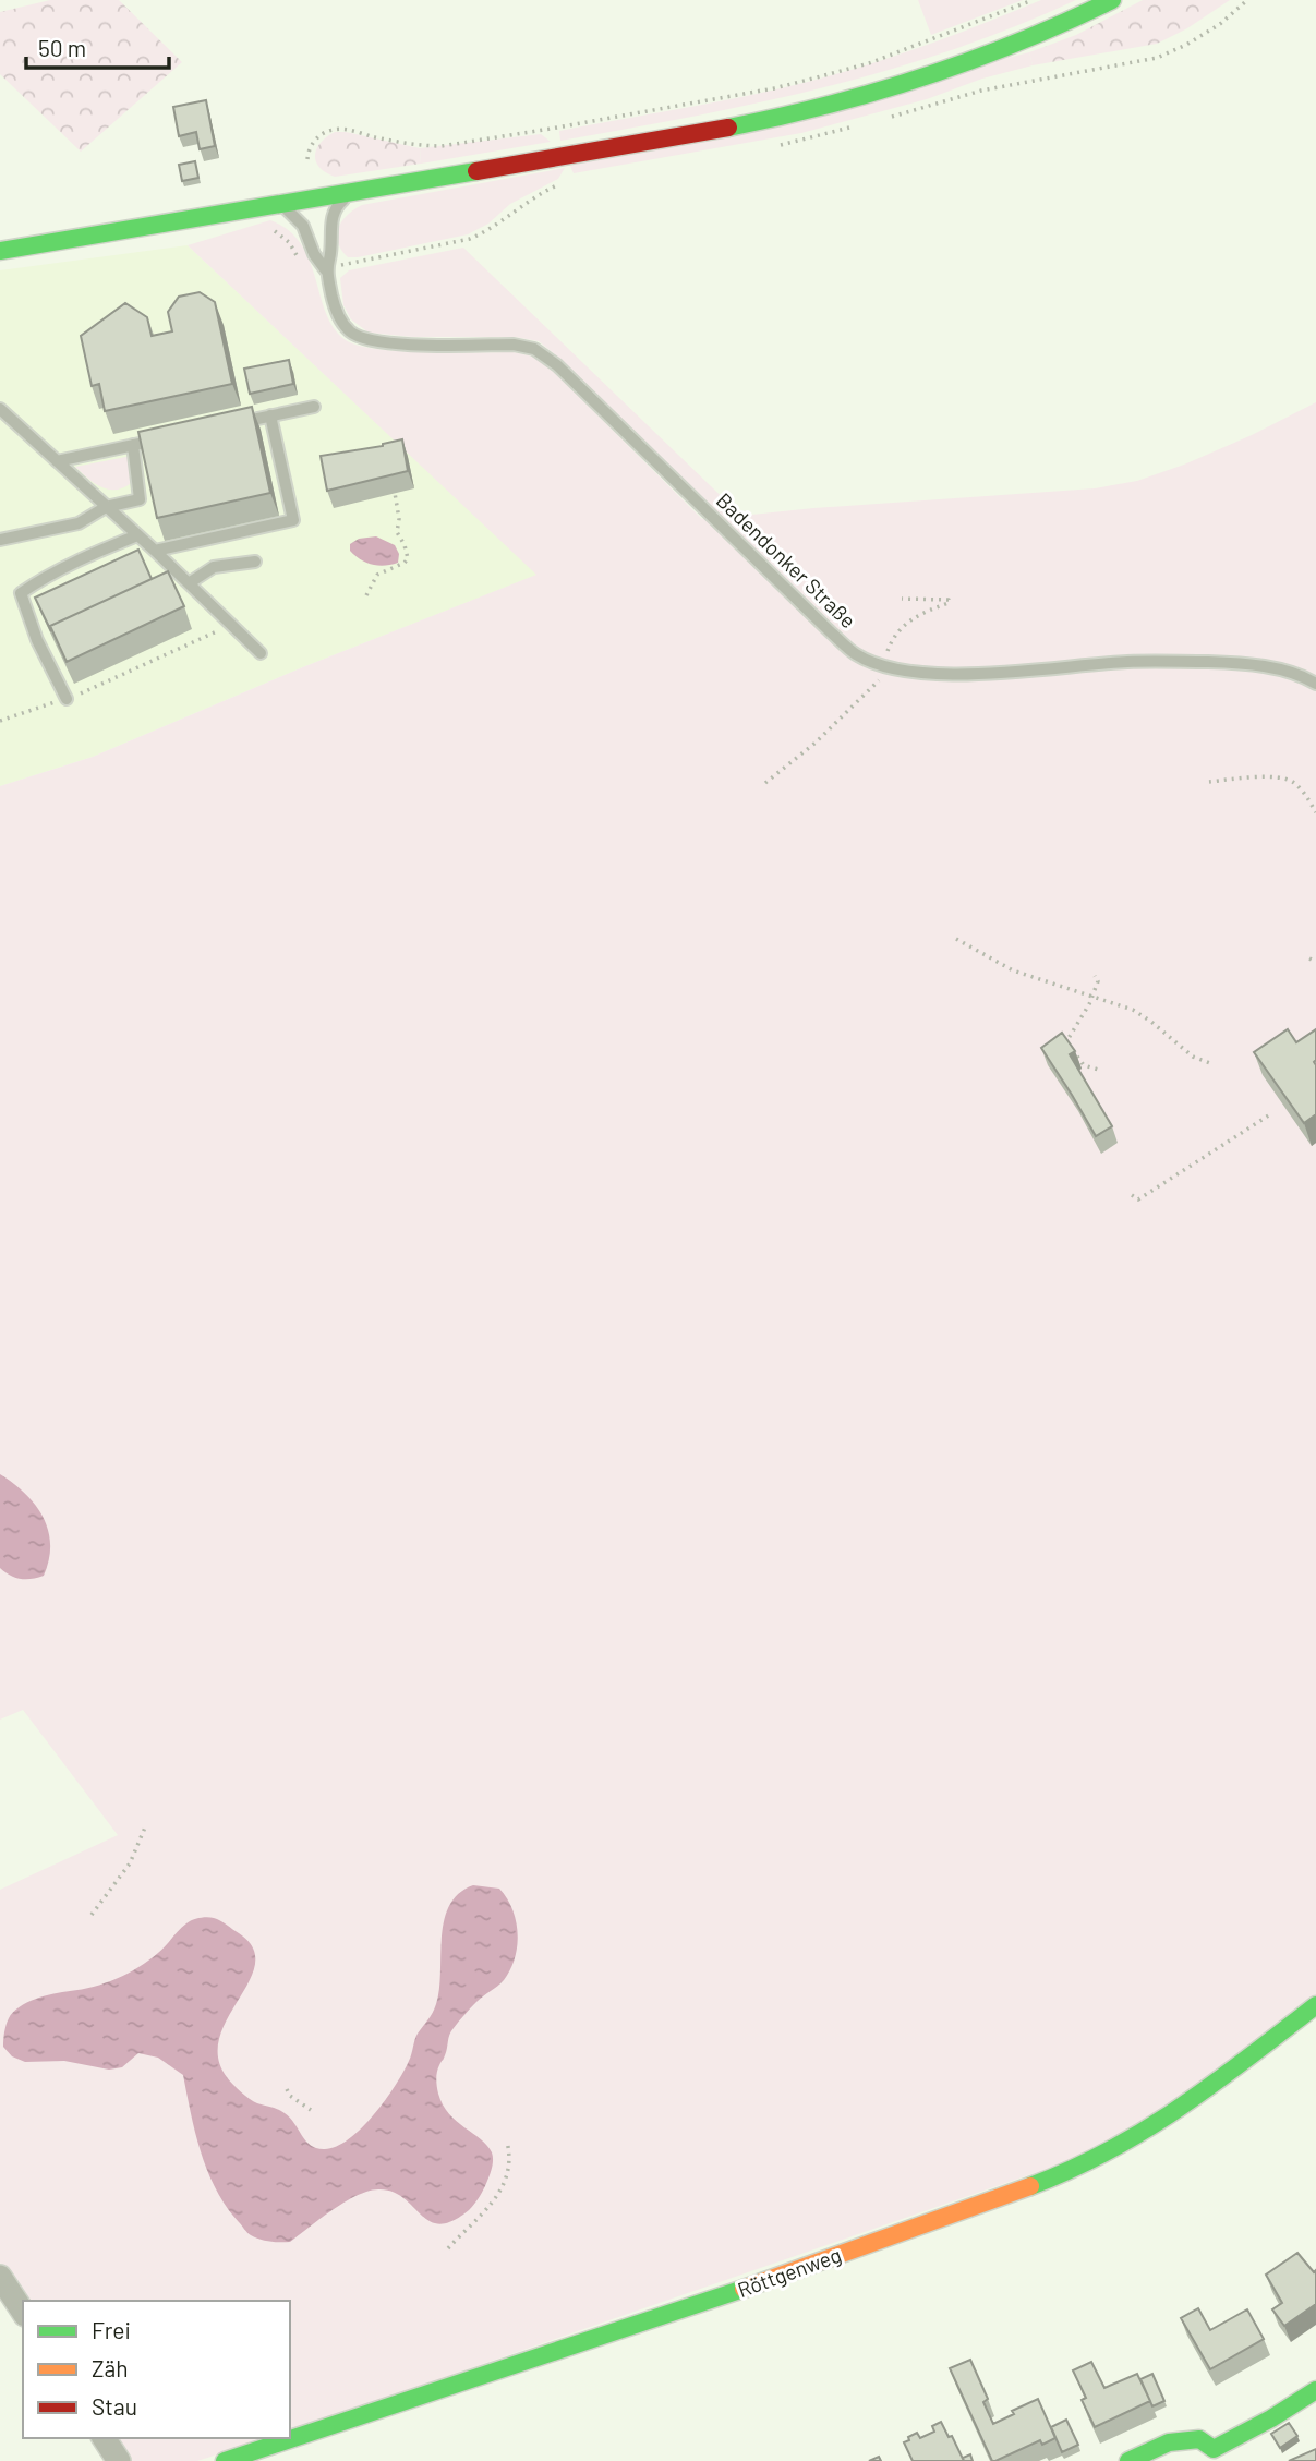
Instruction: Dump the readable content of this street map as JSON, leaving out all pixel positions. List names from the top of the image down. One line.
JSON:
{"streets":{"street":["Röttgenweg"],"lane":["Badendonker Straße"]},"legend":["Frei","Zäh","Stau"],"scale_bar":"50 m"}
